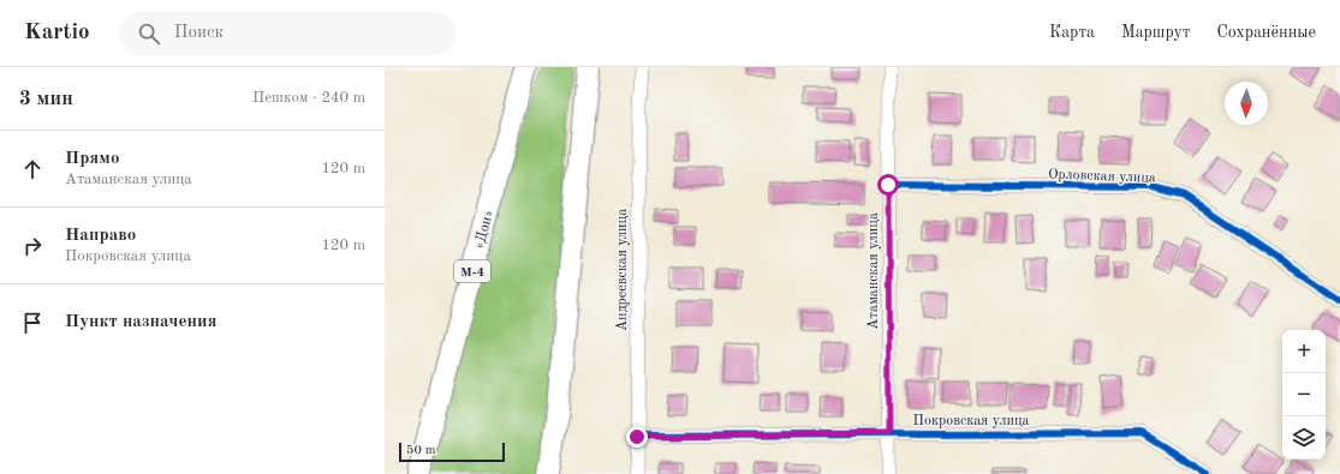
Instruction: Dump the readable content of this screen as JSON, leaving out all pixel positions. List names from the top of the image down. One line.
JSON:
{"streets":{"highway":["«Дон»","М-4"],"street":["Орловская улица","Андреевская улица","Атаманская улица","Покровская улица"]},"crossings":[["Орловская улица","Атаманская улица"],["Андреевская улица","Покровская улица"],["Атаманская улица","Покровская улица"]],"scale_bar":"50 m","north":"bottom","page":{"header":"Kartio","search":"Поиск","nav":["Карта","Маршрут","Сохранённые"],"heading":["3 мин","Пешком · 240 m"],"list":[["Прямо","Атаманская улица","120 m"],["Направо","Покровская улица","120 m"],"Пункт назначения"],"map_buttons":["+","−"],"scale":"50 m"}}
